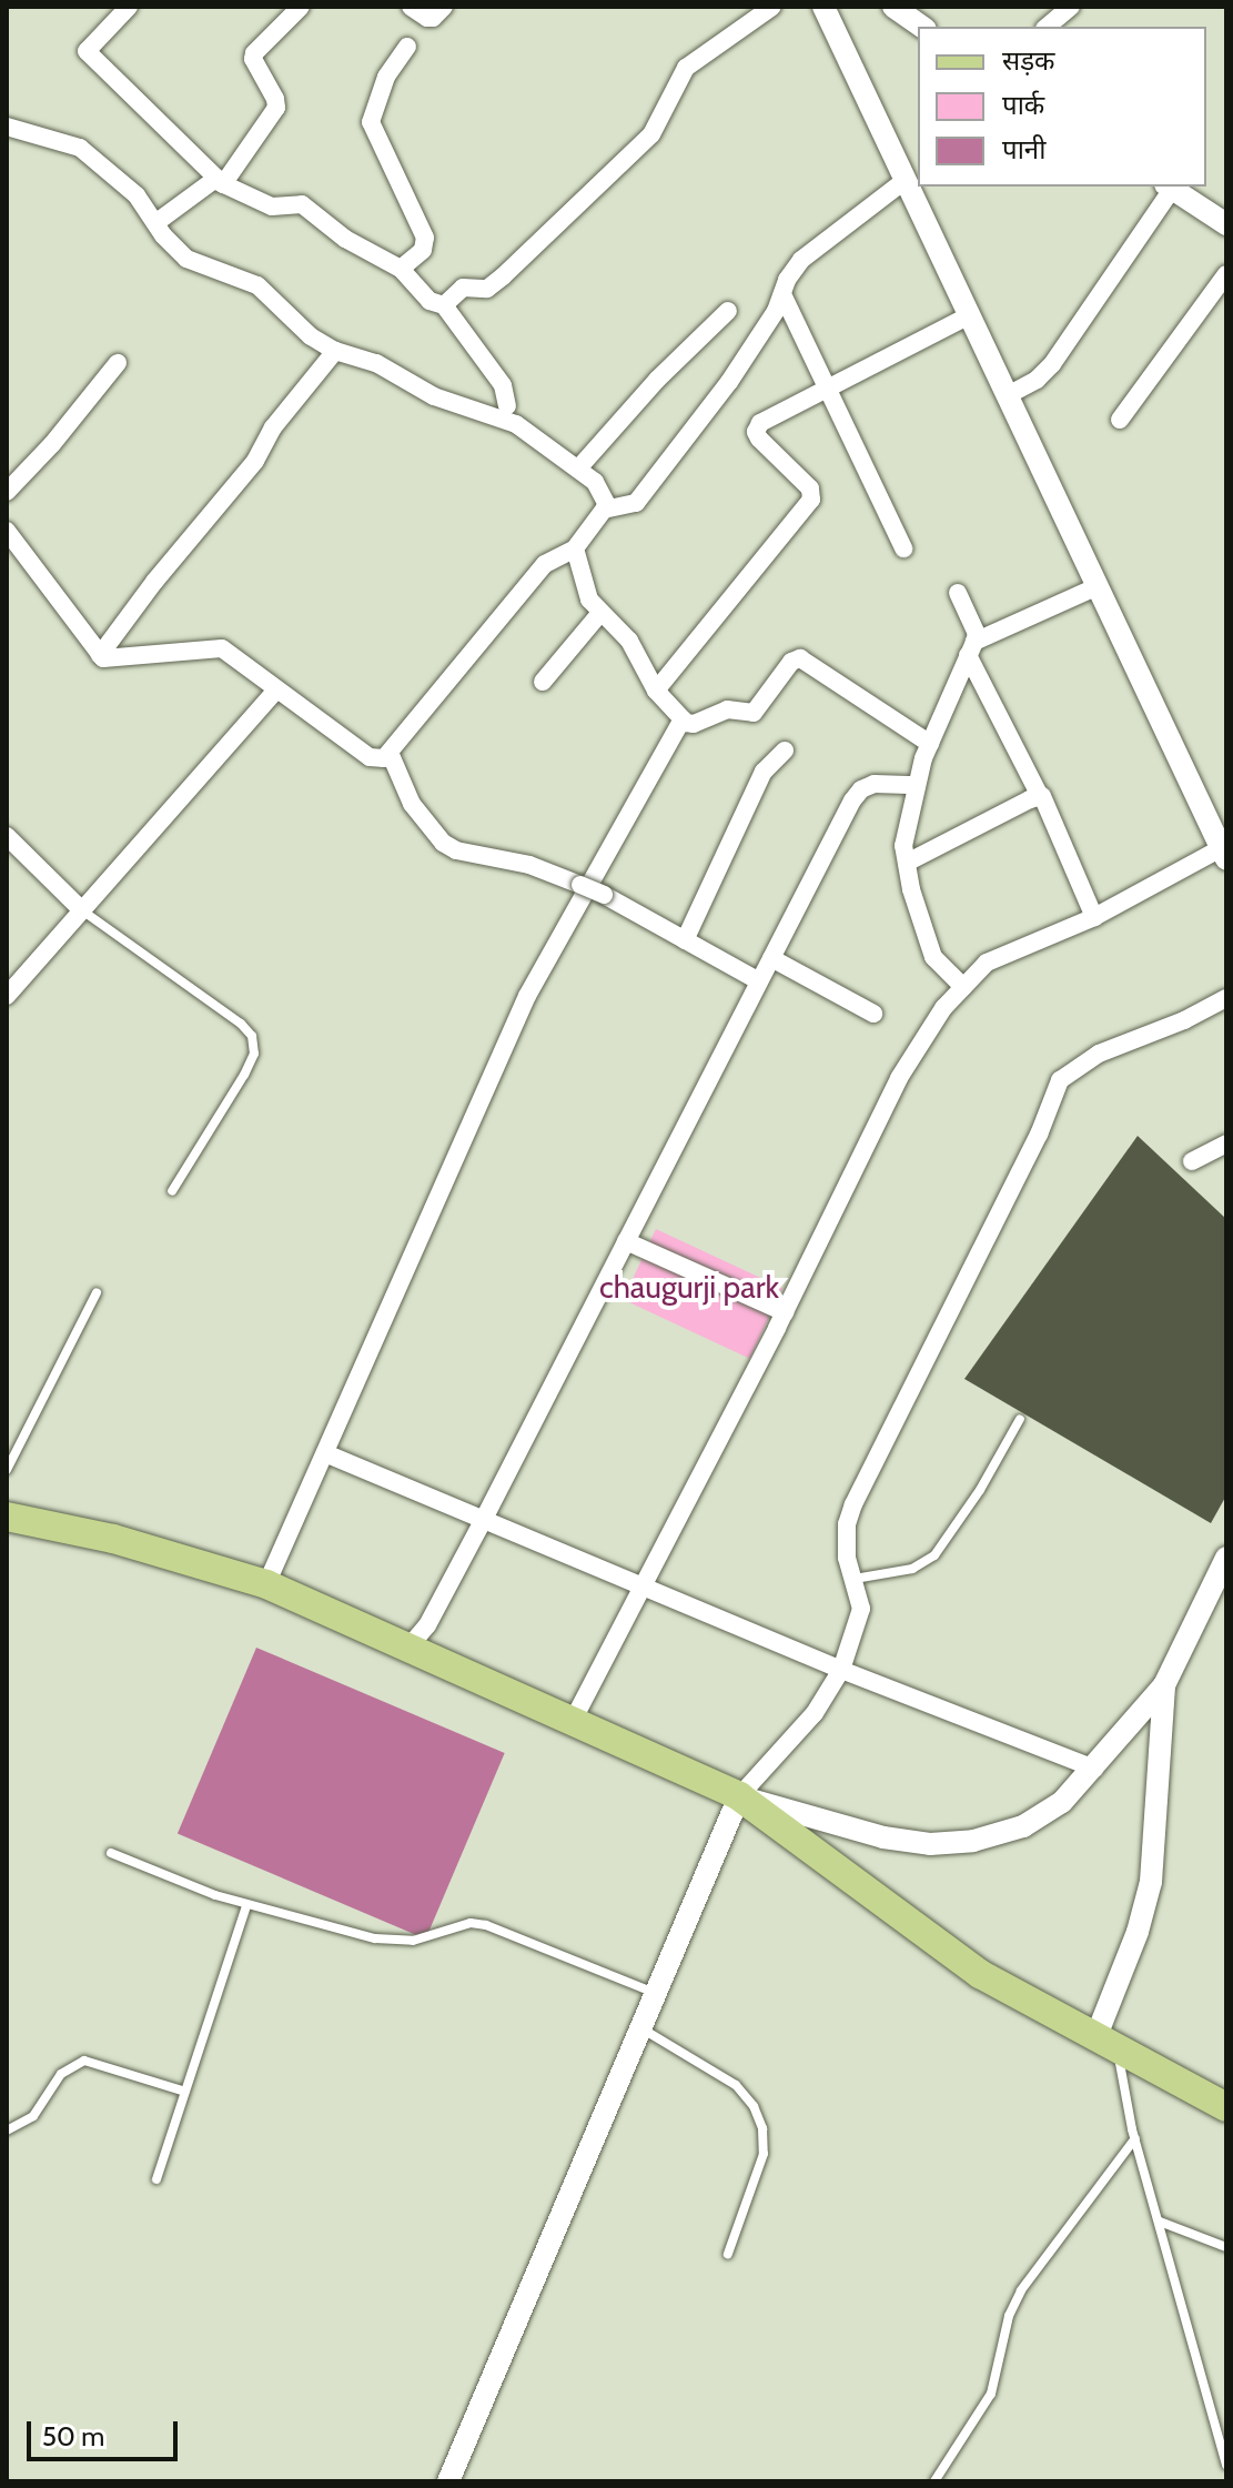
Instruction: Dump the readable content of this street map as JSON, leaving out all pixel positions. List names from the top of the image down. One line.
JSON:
{"parks":["chaugurji park"],"legend":["सड़क","पार्क","पानी"],"scale_bar":"50 m"}
